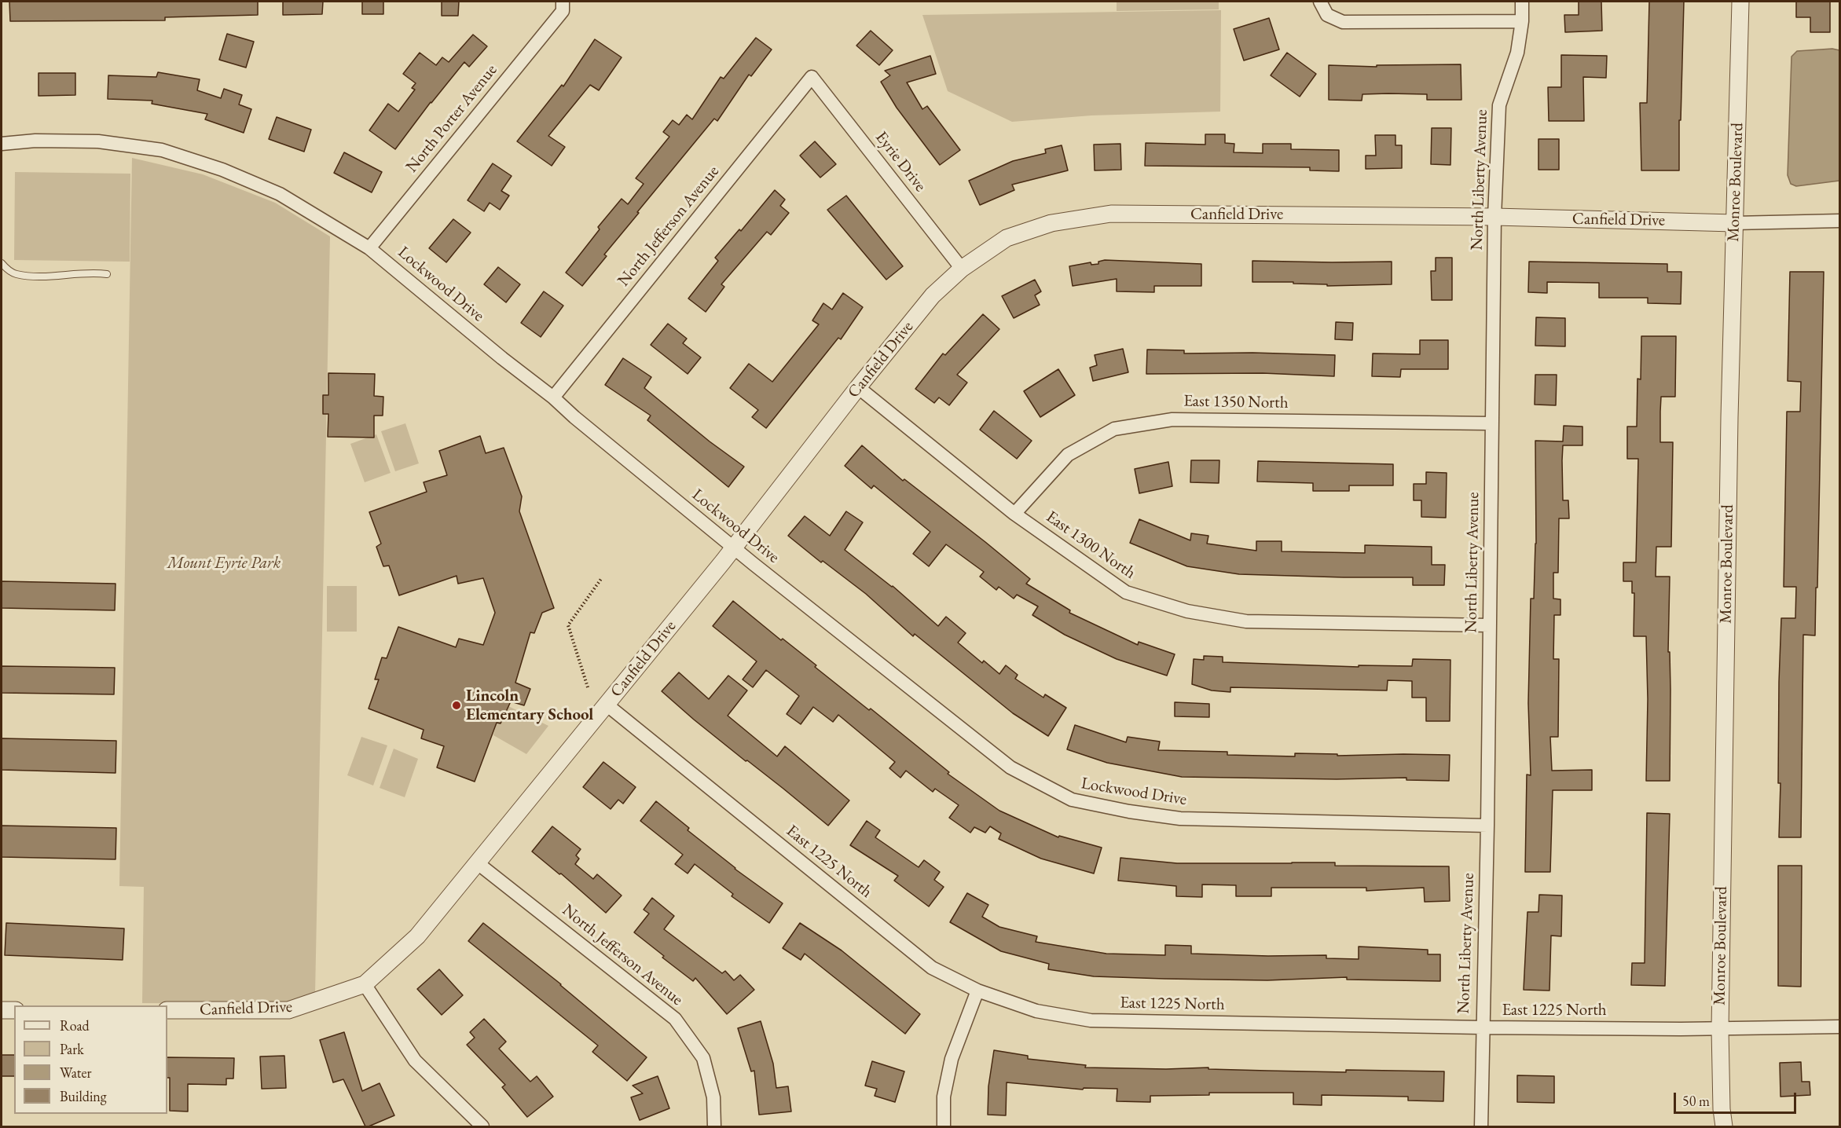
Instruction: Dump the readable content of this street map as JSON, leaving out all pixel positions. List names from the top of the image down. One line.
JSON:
{"streets":{"street":["North Porter Avenue","Eyrie Drive","North Liberty Avenue","Monroe Boulevard","Canfield Drive","North Jefferson Avenue","Lockwood Drive","East 1350 North","East 1300 North","East 1225 North"]},"crossings":[["North Porter Avenue","Lockwood Drive"],["Eyrie Drive","Canfield Drive"],["Eyrie Drive","North Jefferson Avenue"],["North Liberty Avenue","Canfield Drive"],["North Liberty Avenue","Lockwood Drive"],["North Liberty Avenue","East 1350 North"],["North Liberty Avenue","East 1300 North"],["North Liberty Avenue","East 1225 North"],["Monroe Boulevard","Canfield Drive"],["Monroe Boulevard","East 1225 North"],["Canfield Drive","North Jefferson Avenue"],["Canfield Drive","Lockwood Drive"],["Canfield Drive","East 1300 North"],["Canfield Drive","East 1225 North"],["North Jefferson Avenue","Lockwood Drive"],["East 1350 North","East 1300 North"]],"parks":["Mount Eyrie Park"],"places":["Lincoln Elementary School"],"legend":["Road","Park","Water","Building"],"scale_bar":"50 m"}
